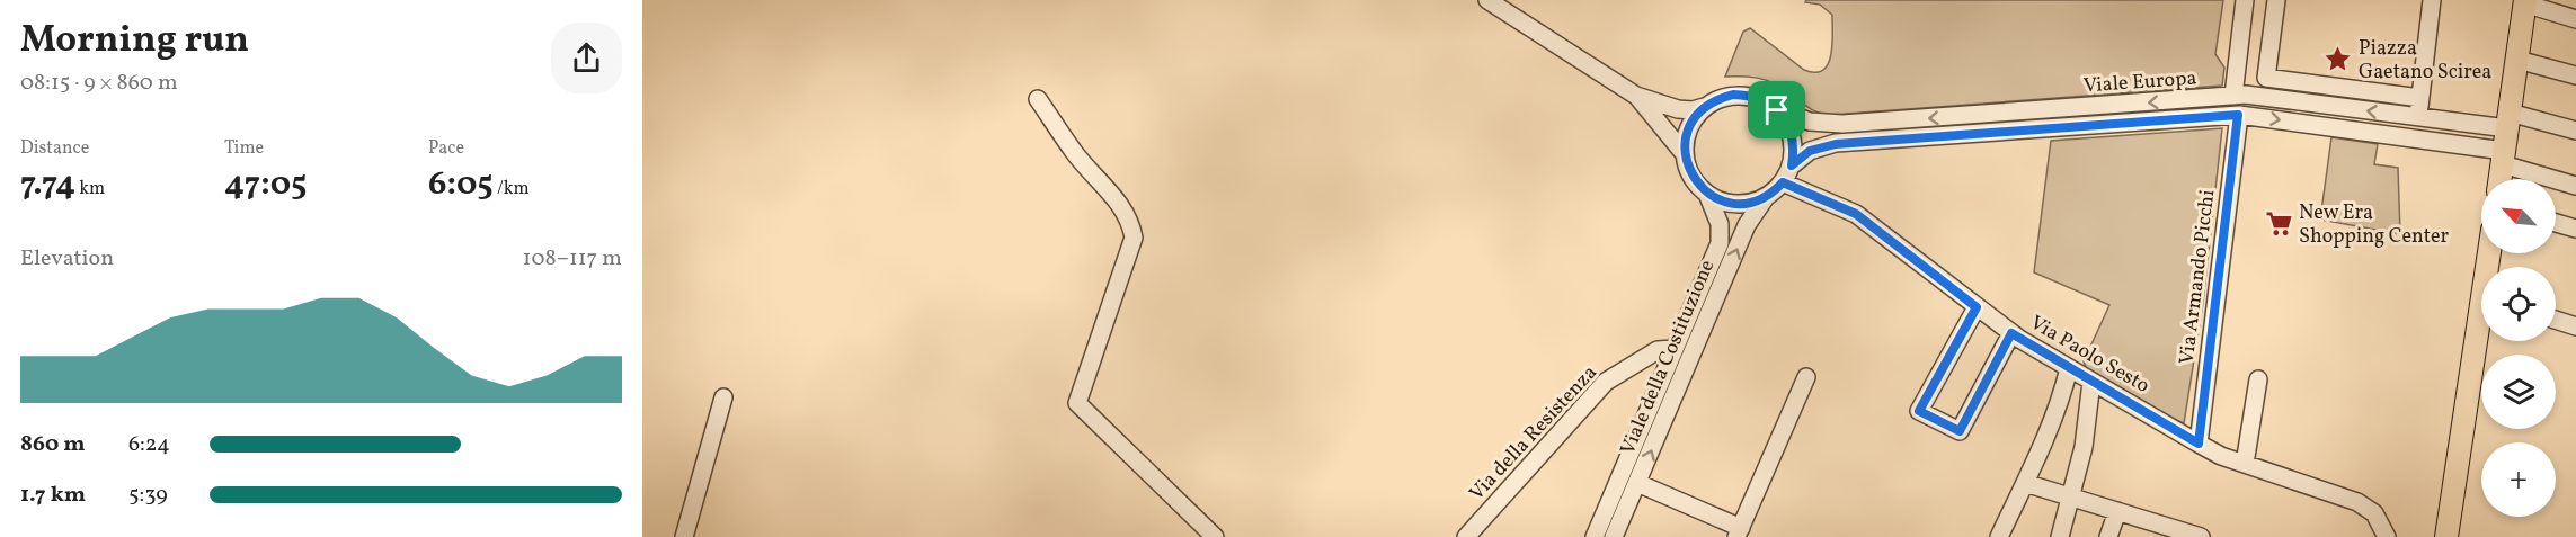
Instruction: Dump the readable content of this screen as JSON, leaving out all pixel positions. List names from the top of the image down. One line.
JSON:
{"streets":{"street":["Viale Europa","Via Armando Picchi","Via Paolo Sesto","Viale della Costituzione","Via della Resistenza"]},"crossings":[["Viale Europa","Via Armando Picchi"],["Viale Europa","Via Paolo Sesto"],["Viale Europa","Viale della Costituzione"],["Via Armando Picchi","Via Paolo Sesto"],["Via Paolo Sesto","Viale della Costituzione"],["Viale della Costituzione","Via della Resistenza"]],"places":{"place":["Piazza Gaetano Scirea"],"supermarket":["New Era Shopping Center"]},"north":"top left","page":{"heading":["Morning run","08:15 · 9 × 860 m"],"stats":[["Distance","7.74 km"],["Time","47:05"],["Pace","6:05 /km"]],"map_buttons":"+","chart":["Elevation","108–117 m"],"list":[{"name":"860 m","note":"6:24"},{"name":"1.7 km","note":"5:39"}]}}
